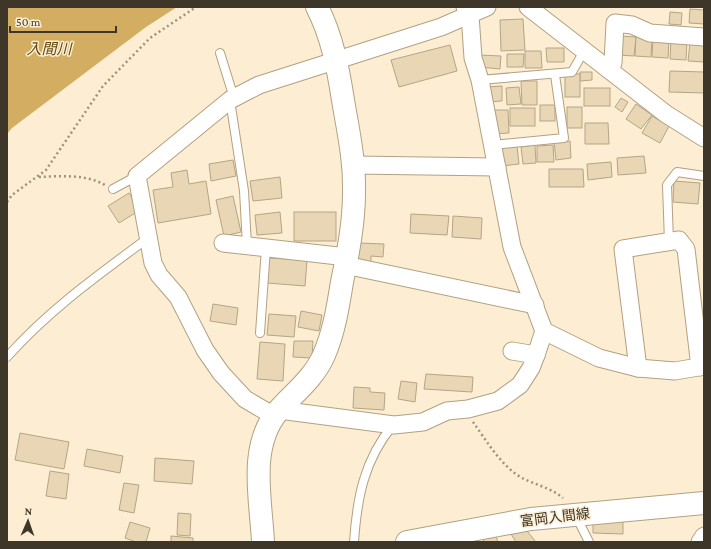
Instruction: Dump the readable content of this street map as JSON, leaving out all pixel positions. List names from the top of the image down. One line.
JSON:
{"streets":{"street":["富岡入間線"]},"water":["入間川"],"scale_bar":"50 m","north":"top"}
